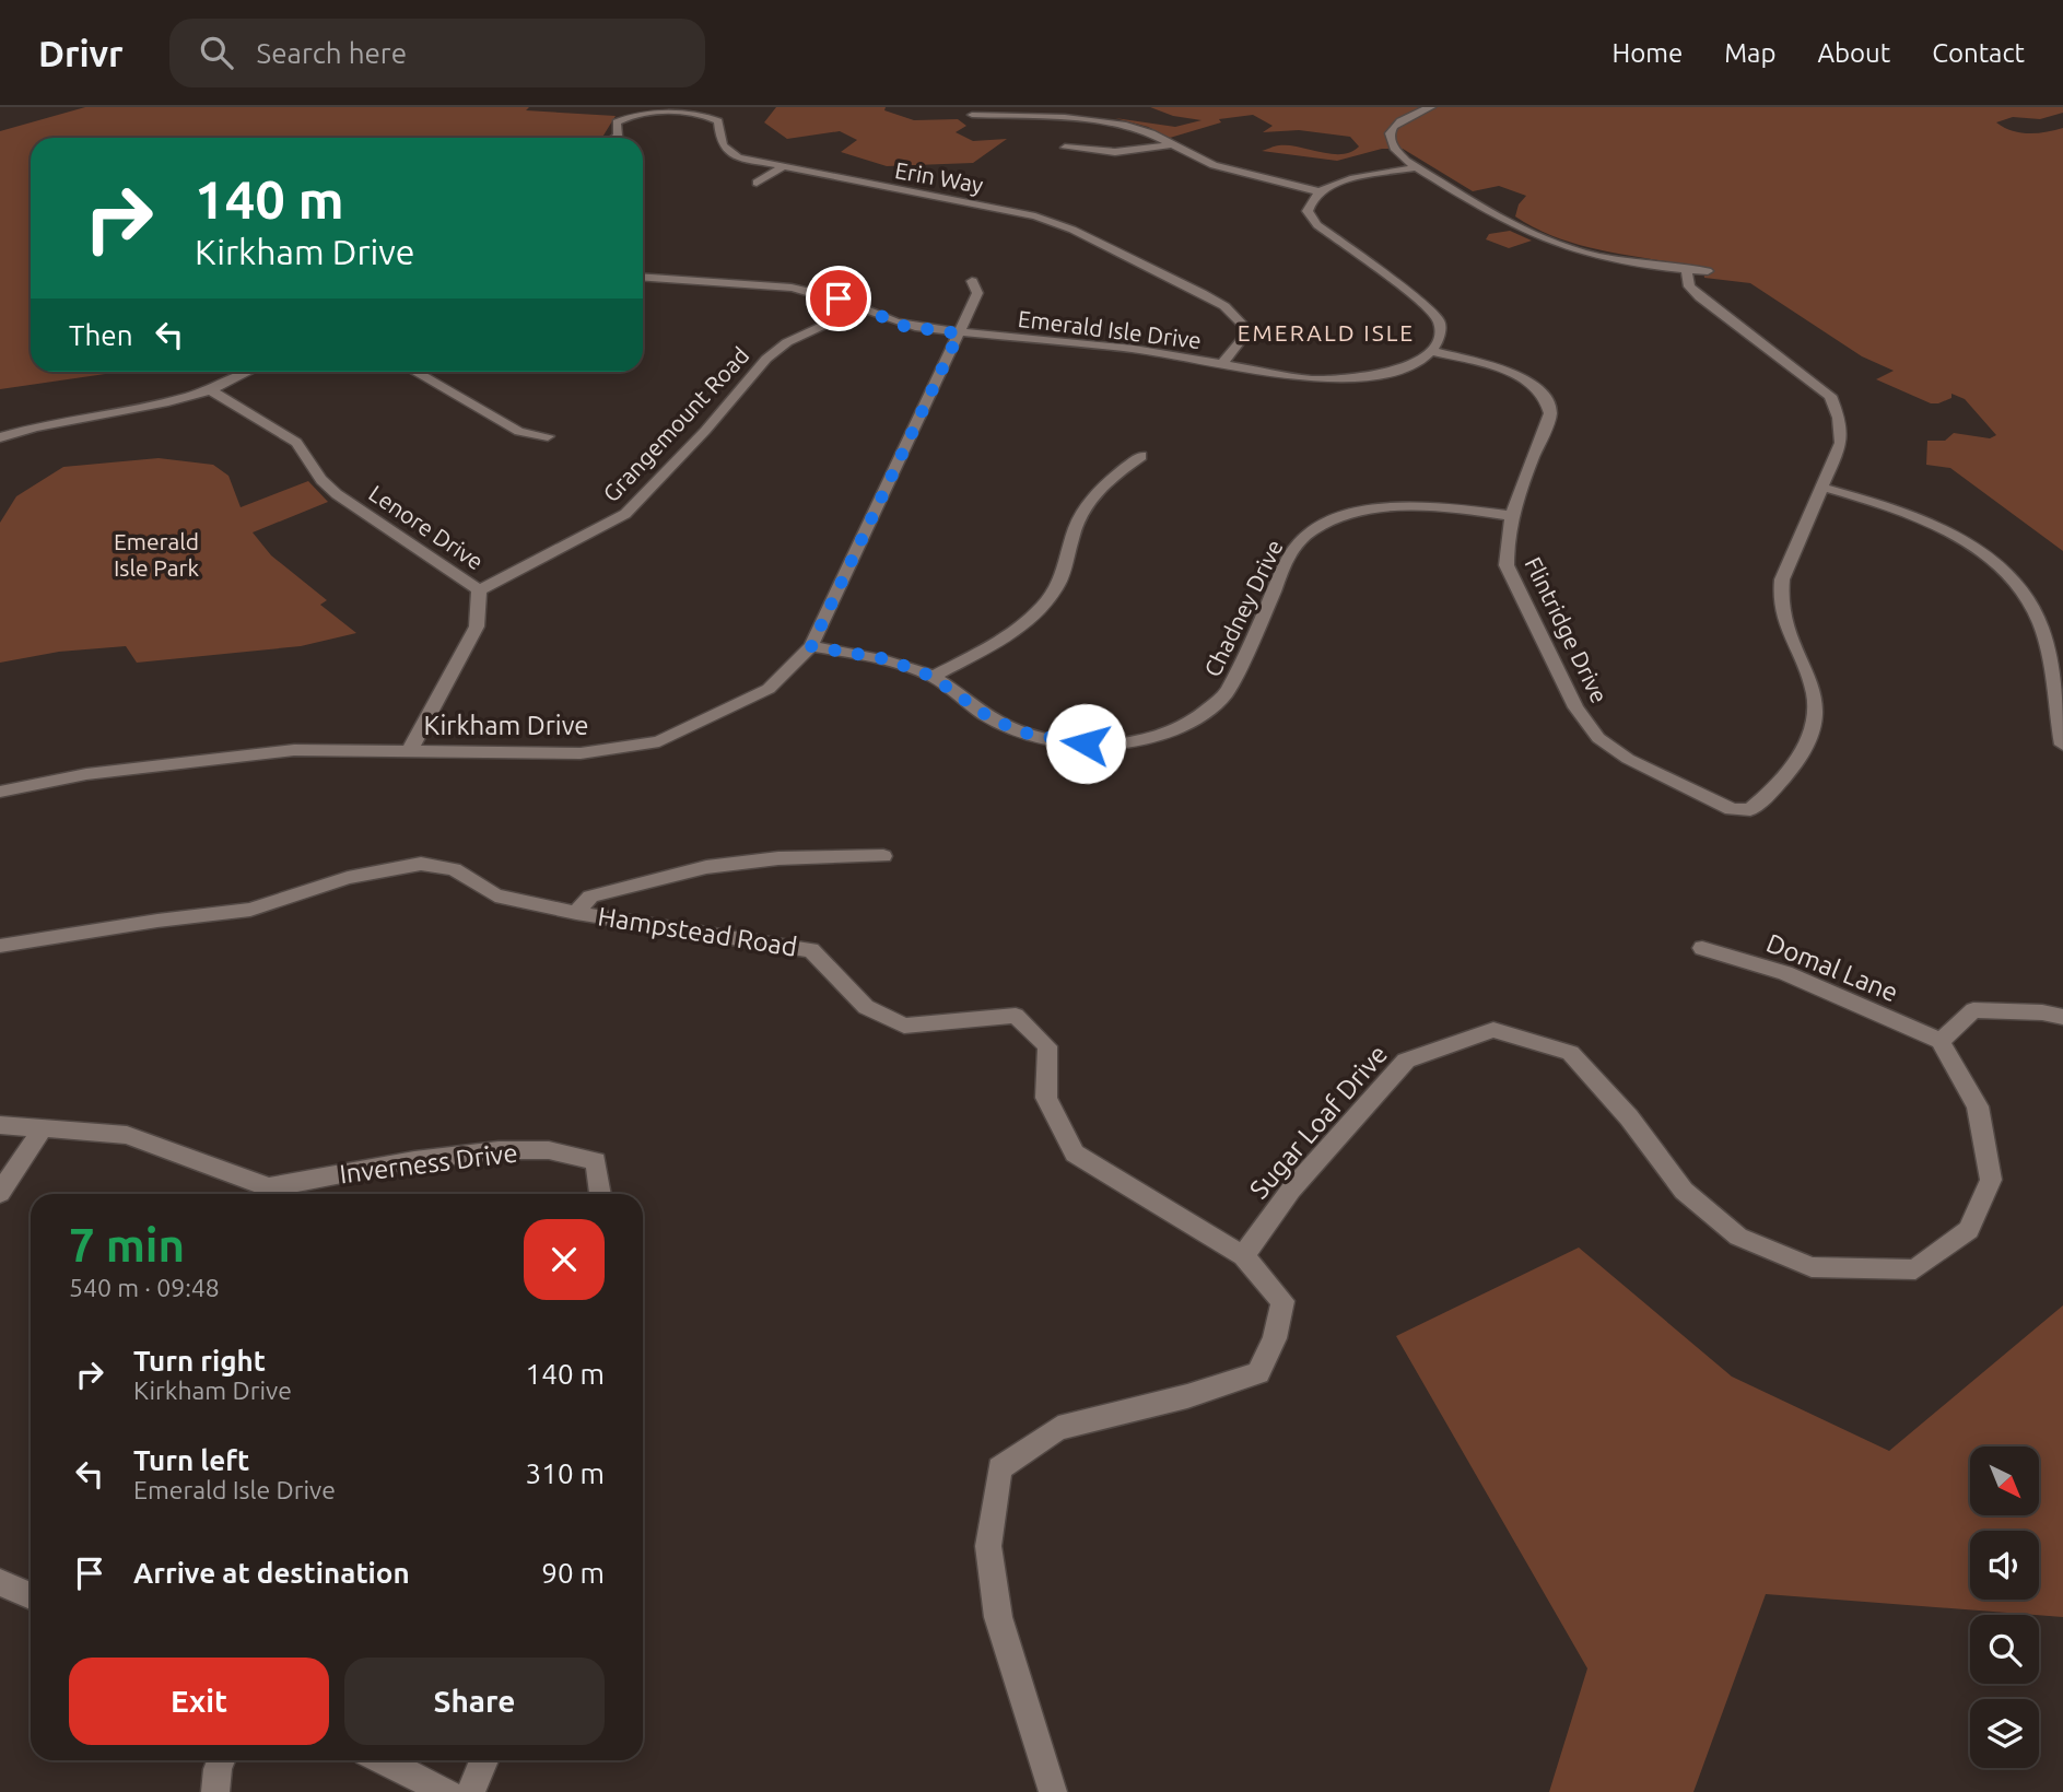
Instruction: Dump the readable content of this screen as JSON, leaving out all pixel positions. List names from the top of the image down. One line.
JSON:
{"streets":{"street":["Erin Way","Emerald Isle Drive","Grangemount Road","Lenore Drive","Chadney Drive","Flintridge Drive","Kirkham Drive","Hampstead Road","Domal Lane","Sugar Loaf Drive","Inverness Drive"]},"crossings":[["Erin Way","Emerald Isle Drive"],["Emerald Isle Drive","Grangemount Road"],["Emerald Isle Drive","Flintridge Drive"],["Emerald Isle Drive","Kirkham Drive"],["Grangemount Road","Lenore Drive"],["Lenore Drive","Kirkham Drive"],["Chadney Drive","Flintridge Drive"],["Chadney Drive","Kirkham Drive"],["Hampstead Road","Sugar Loaf Drive"],["Domal Lane","Sugar Loaf Drive"]],"districts":["EMERALD ISLE"],"parks":["Emerald Isle Park"],"north":"bottom right","page":{"header":"Drivr","search":"Search here","nav":["Home","Map","About","Contact"],"turn":["140 m","Kirkham Drive"],"then":"Then","heading":["7 min","540 m · 09:48"],"list":[{"name":"Turn right","note":"Kirkham Drive","value":"140 m"},{"name":"Turn left","note":"Emerald Isle Drive","value":"310 m"},{"name":"Arrive at destination","value":"90 m"}],"buttons":["Exit","Share"]}}
